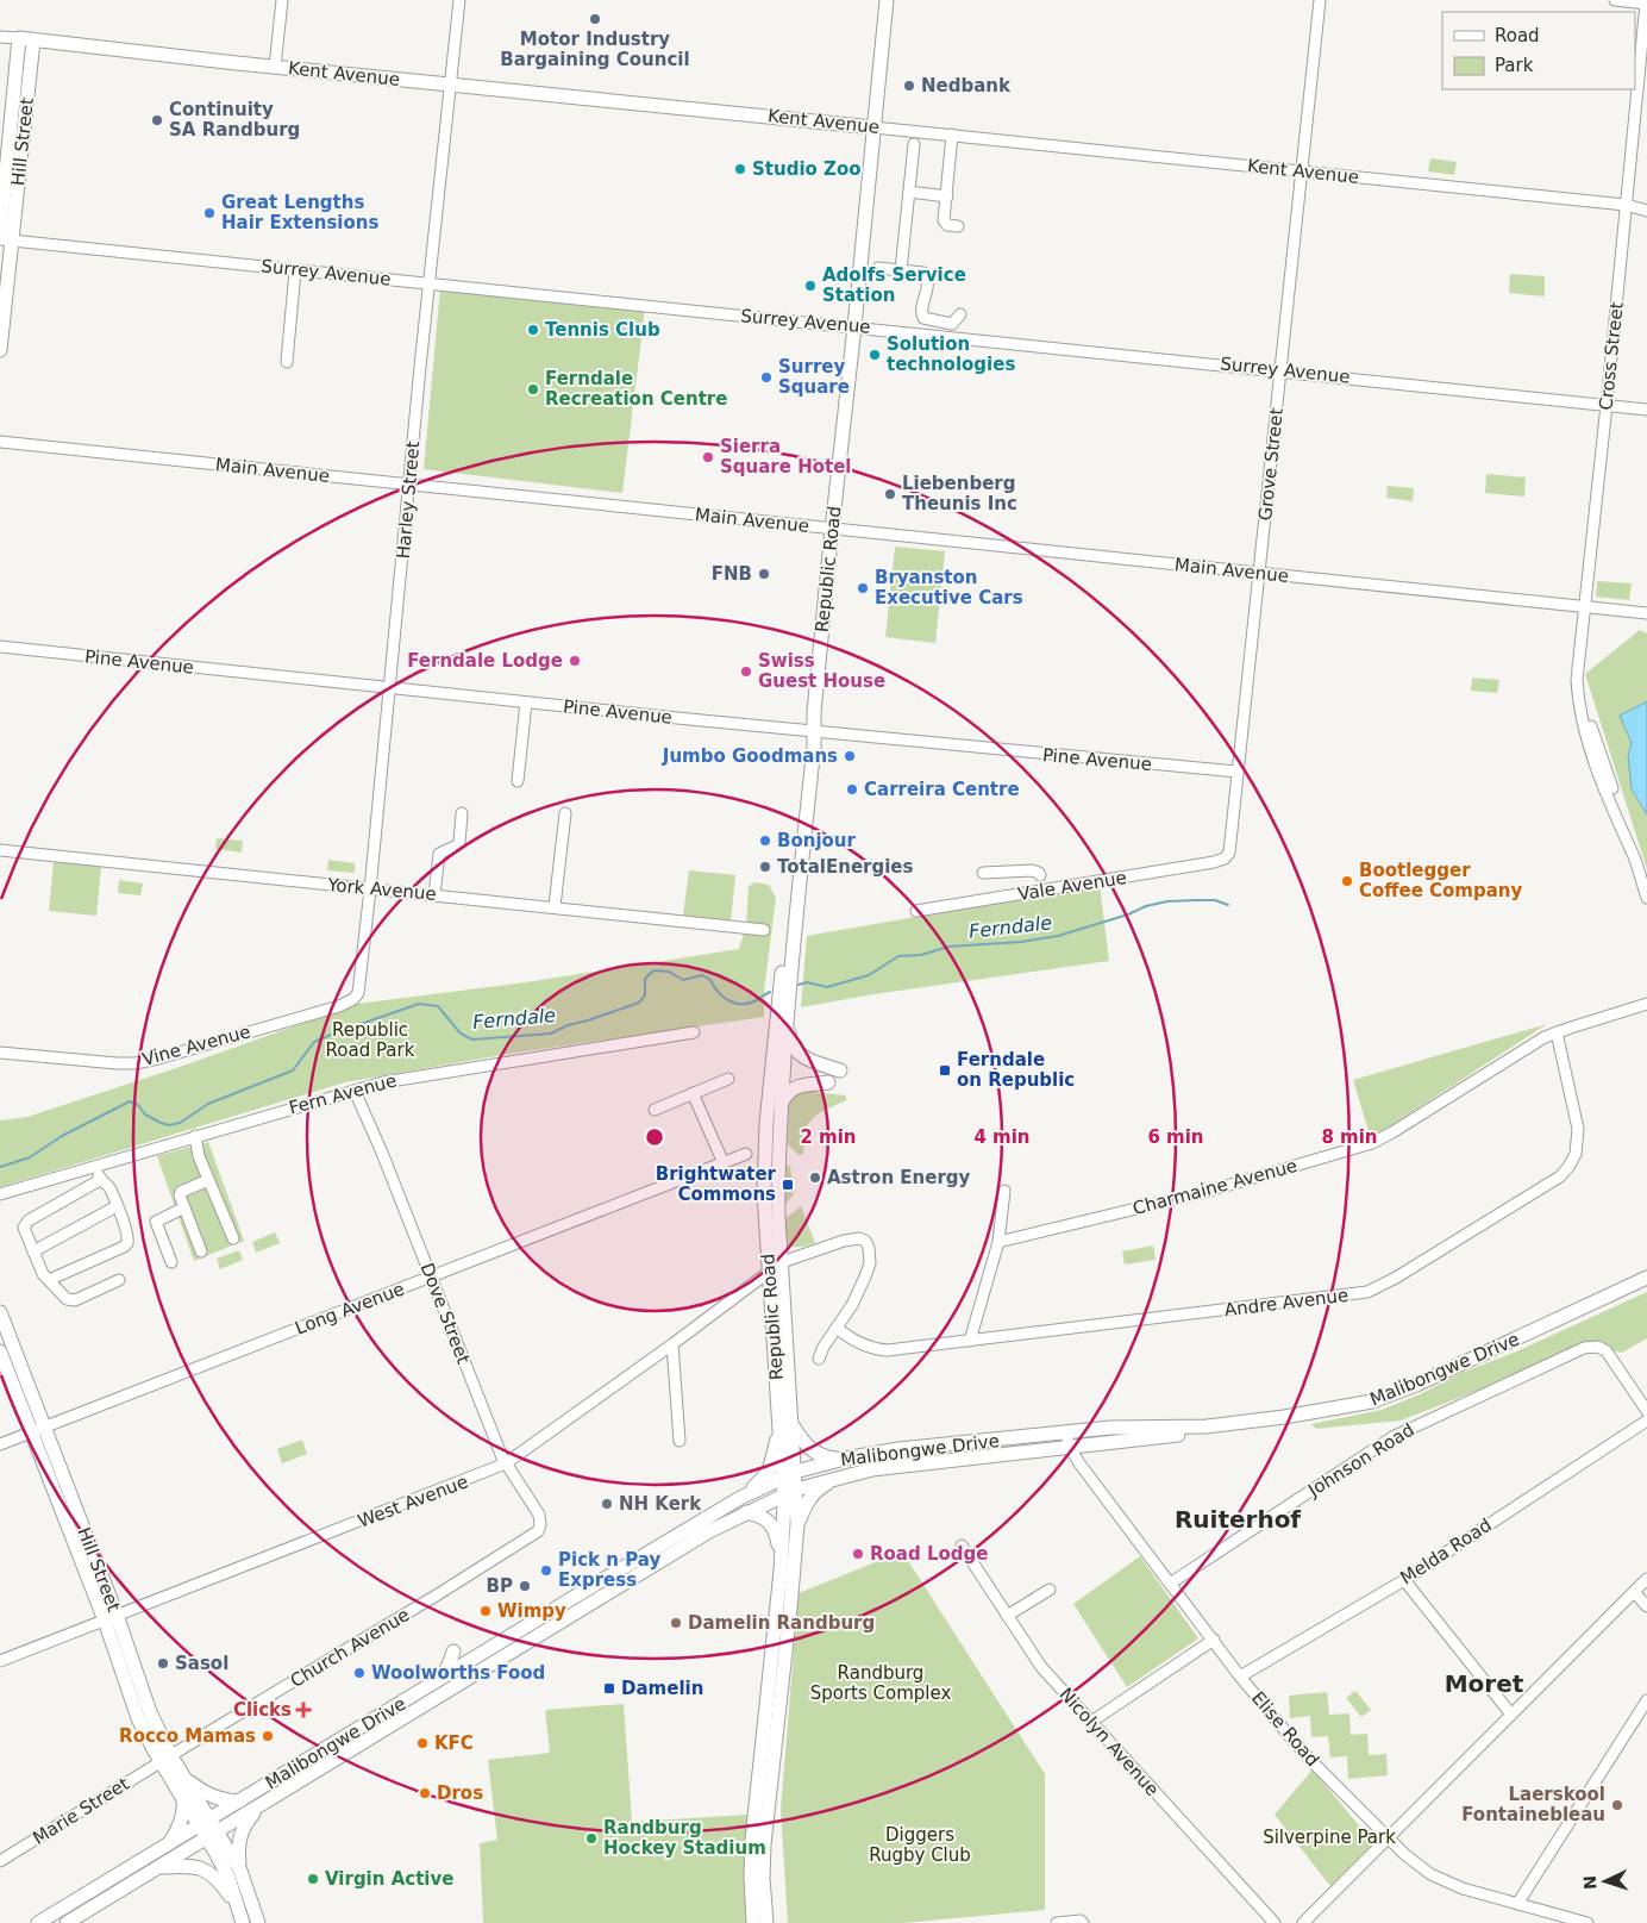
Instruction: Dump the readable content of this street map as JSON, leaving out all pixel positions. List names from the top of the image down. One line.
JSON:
{"streets":{"main road":["Kent Avenue","Hill Street","Republic Road","Malibongwe Drive"],"street":["Surrey Avenue","Cross Street","Grove Street","Main Avenue","Harley Street","Pine Avenue","Vale Avenue","York Avenue","Vine Avenue","Fern Avenue","Charmaine Avenue","Andre Avenue","Long Avenue","Dove Street","Johnson Road","West Avenue","Melda Road","Church Avenue","Elise Road","Nicolyn Avenue","Marie Street"]},"crossings":[["Kent Avenue","Hill Street"],["Kent Avenue","Cross Street"],["Kent Avenue","Grove Street"],["Kent Avenue","Harley Street"],["Kent Avenue","Republic Road"],["Hill Street","Surrey Avenue"],["Hill Street","Long Avenue"],["Hill Street","Malibongwe Drive"],["Hill Street","West Avenue"],["Hill Street","Church Avenue"],["Hill Street","Marie Street"],["Surrey Avenue","Cross Street"],["Surrey Avenue","Grove Street"],["Surrey Avenue","Harley Street"],["Surrey Avenue","Republic Road"],["Cross Street","Main Avenue"],["Grove Street","Main Avenue"],["Grove Street","Pine Avenue"],["Grove Street","Vale Avenue"],["Main Avenue","Harley Street"],["Main Avenue","Republic Road"],["Harley Street","Pine Avenue"],["Harley Street","York Avenue"],["Harley Street","Vine Avenue"],["Republic Road","Pine Avenue"],["Republic Road","Malibongwe Drive"],["Republic Road","West Avenue"],["Fern Avenue","Dove Street"],["Charmaine Avenue","Andre Avenue"],["Long Avenue","Dove Street"],["Dove Street","West Avenue"],["Dove Street","Church Avenue"],["Malibongwe Drive","Elise Road"],["Johnson Road","Elise Road"],["Melda Road","Elise Road"],["Church Avenue","Marie Street"]],"districts":["Ruiterhof","Moret"],"water":["Ferndale"],"parks":["Republic Road Park","Randburg Sports Complex","Diggers Rugby Club","Silverpine Park"],"places":{"other":["Motor Industry Bargaining Council","Nedbank","Continuity SA Randburg","Studio Zoo","Great Lengths Hair Extensions","Adolfs Service Station","Tennis Club","Solution technologies","Surrey Square","Ferndale Recreation Centre","Sierra Square Hotel","Liebenberg Theunis Inc","FNB","Bryanston Executive Cars","Ferndale Lodge","Swiss Guest House","Jumbo Goodmans","Carreira Centre","Bonjour","TotalEnergies","Bootlegger Coffee Company","Astron Energy","NH Kerk","Road Lodge","Pick n Pay Express","BP","Wimpy","Damelin Randburg","Sasol","Woolworths Food","Rocco Mamas","KFC","Dros","Laerskool Fontainebleau","Randburg Hockey Stadium","Virgin Active"],"transit":["Ferndale on Republic","Brightwater Commons","Damelin"],"health":["Clicks"]},"legend":["Road","Park"],"north":"left","rings":["2 min","4 min","6 min","8 min"]}
